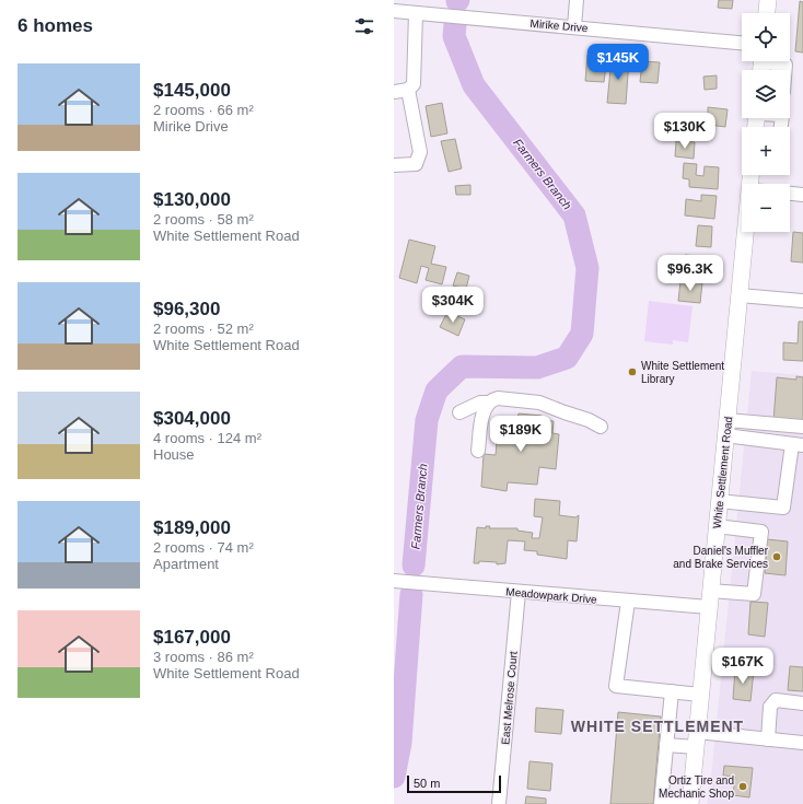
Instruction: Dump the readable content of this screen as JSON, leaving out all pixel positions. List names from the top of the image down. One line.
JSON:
{"streets":{"main road":["White Settlement Road"],"street":["Mirike Drive","Meadowpark Drive","East Melrose Court"]},"crossings":[["White Settlement Road","Meadowpark Drive"],["Meadowpark Drive","East Melrose Court"]],"districts":["WHITE SETTLEMENT"],"water":["Farmers Branch"],"places":["White Settlement Library","Daniel's Muffler and Brake Services","Ortiz Tire and Mechanic Shop"],"scale_bar":"50 m","page":{"heading":"6 homes","map_buttons":["+","−"],"price":["$145K","$130K","$96.3K","$304K","$189K","$167K"],"list":[{"name":"$145,000","note":"2 rooms · 66 m² · Mirike Drive"},{"name":"$130,000","note":"2 rooms · 58 m² · White Settlement Road"},{"name":"$96,300","note":"2 rooms · 52 m² · White Settlement Road"},{"name":"$304,000","note":"4 rooms · 124 m² · House"},{"name":"$189,000","note":"2 rooms · 74 m² · Apartment"},{"name":"$167,000","note":"3 rooms · 86 m² · White Settlement Road"}],"scale":"50 m"}}
